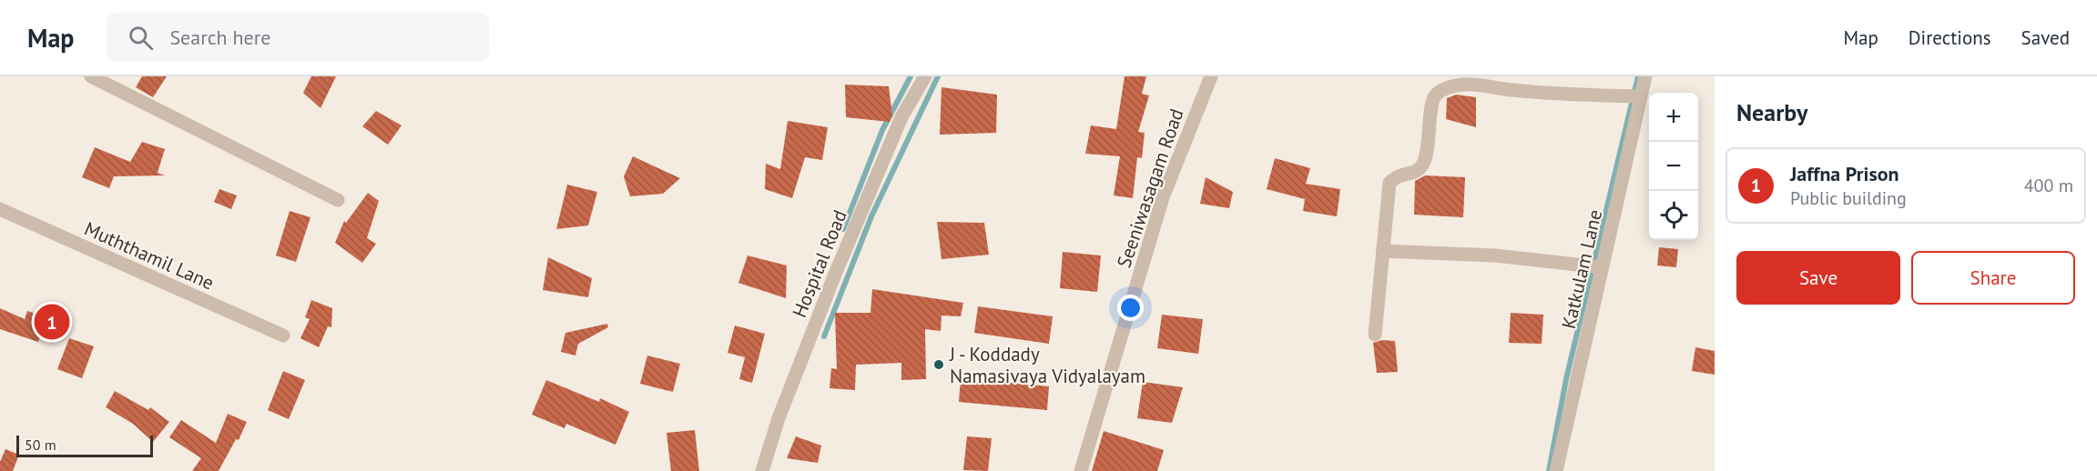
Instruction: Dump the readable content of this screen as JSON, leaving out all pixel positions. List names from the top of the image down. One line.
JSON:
{"streets":{"street":["Seeniwasagam Road","Muththamil Lane","Hospital Road","Katkulam Lane"]},"places":["J - Koddady Namasivaya Vidyalayam"],"scale_bar":"50 m","page":{"header":"Map","search":"Search here","nav":["Map","Directions","Saved"],"heading":"Nearby","map_buttons":["+","−"],"list":[{"mark":"1","name":"Jaffna Prison","note":"Public building","value":"400 m"}],"buttons":["Save","Share"],"pins":"1","scale":"50 m"}}
